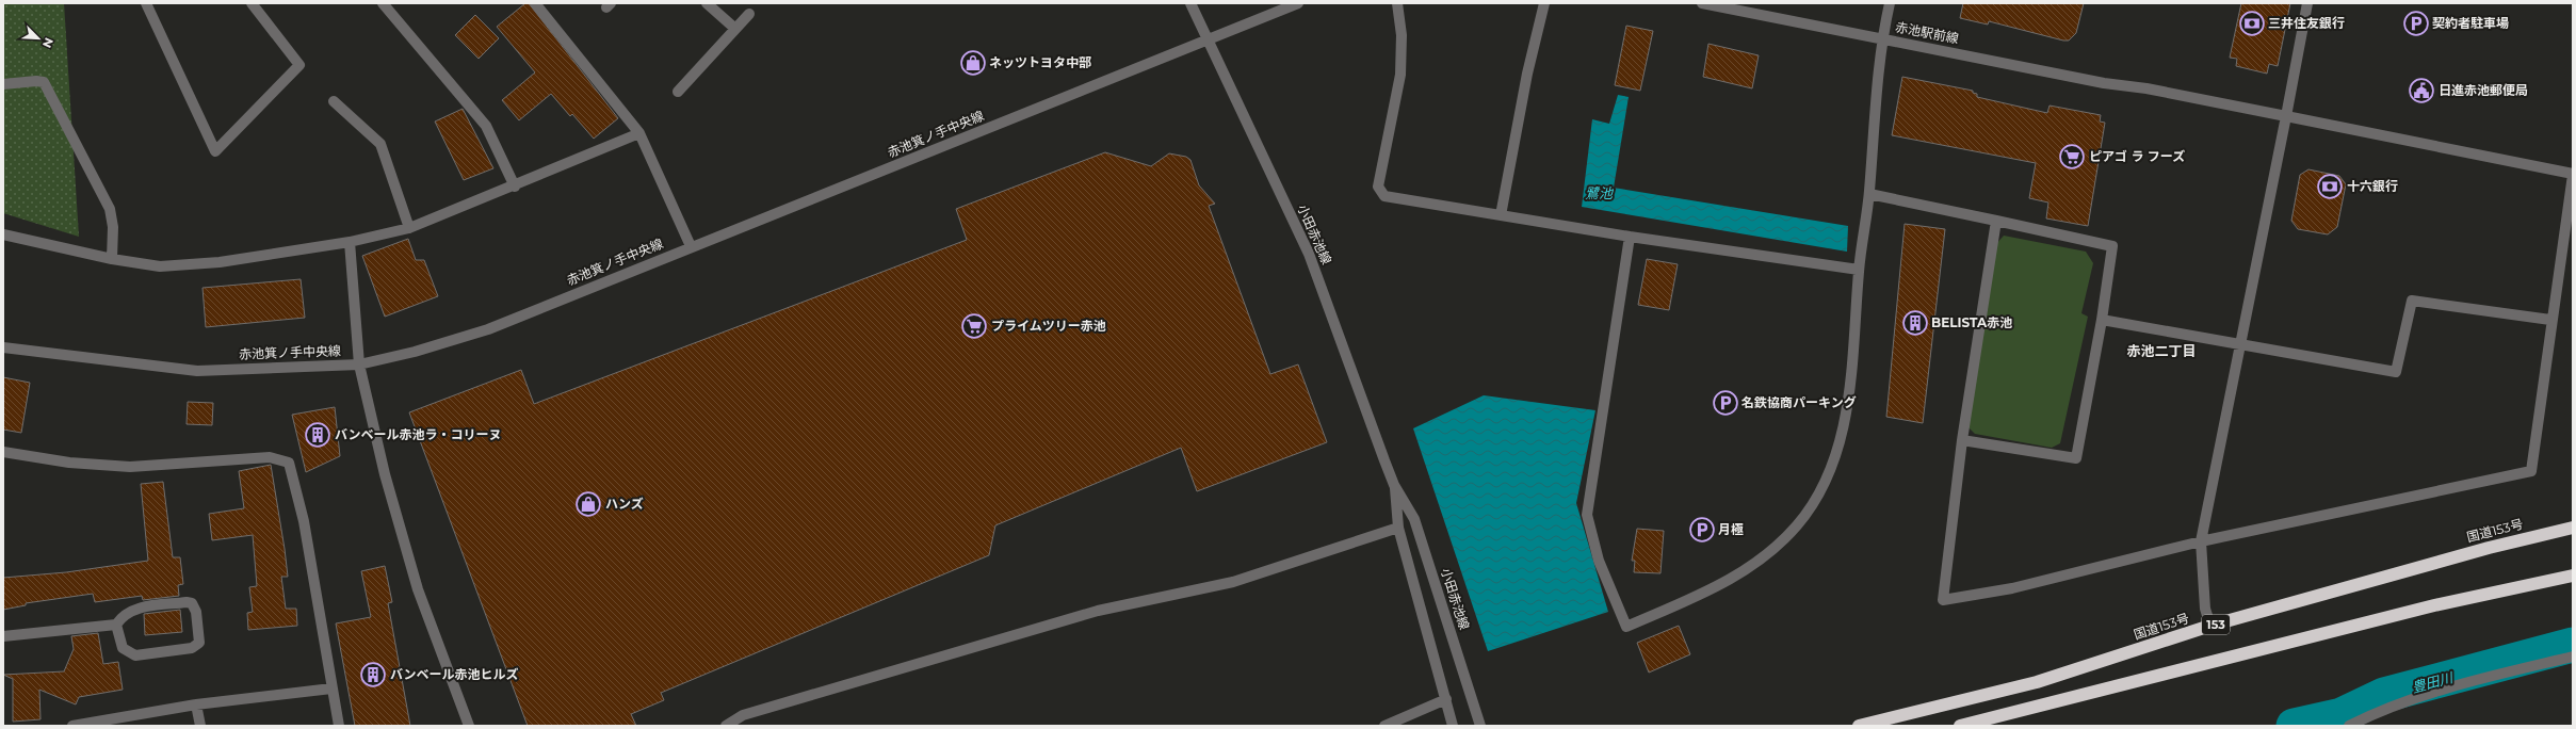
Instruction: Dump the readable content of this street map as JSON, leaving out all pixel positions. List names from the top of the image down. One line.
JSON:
{"streets":{"highway":["国道153号","153"],"street":["赤池駅前線","赤池箕ノ手中央線","小田赤池線"]},"crossings":[["赤池箕ノ手中央線","小田赤池線"]],"districts":["赤池二丁目"],"water":["鷺池","豊田川"],"places":{"bank":["三井住友銀行","十六銀行"],"parking":["契約者駐車場","名鉄協商パーキング","月極"],"shop":["ネッツトヨタ中部","ハンズ"],"public building":["日進赤池郵便局"],"supermarket":["ピアゴ ラ フーズ","プライムツリー赤池"],"building":["BELISTA赤池","バンベール赤池ラ・コリーヌ","バンベール赤池ヒルズ"]},"north":"bottom right"}
